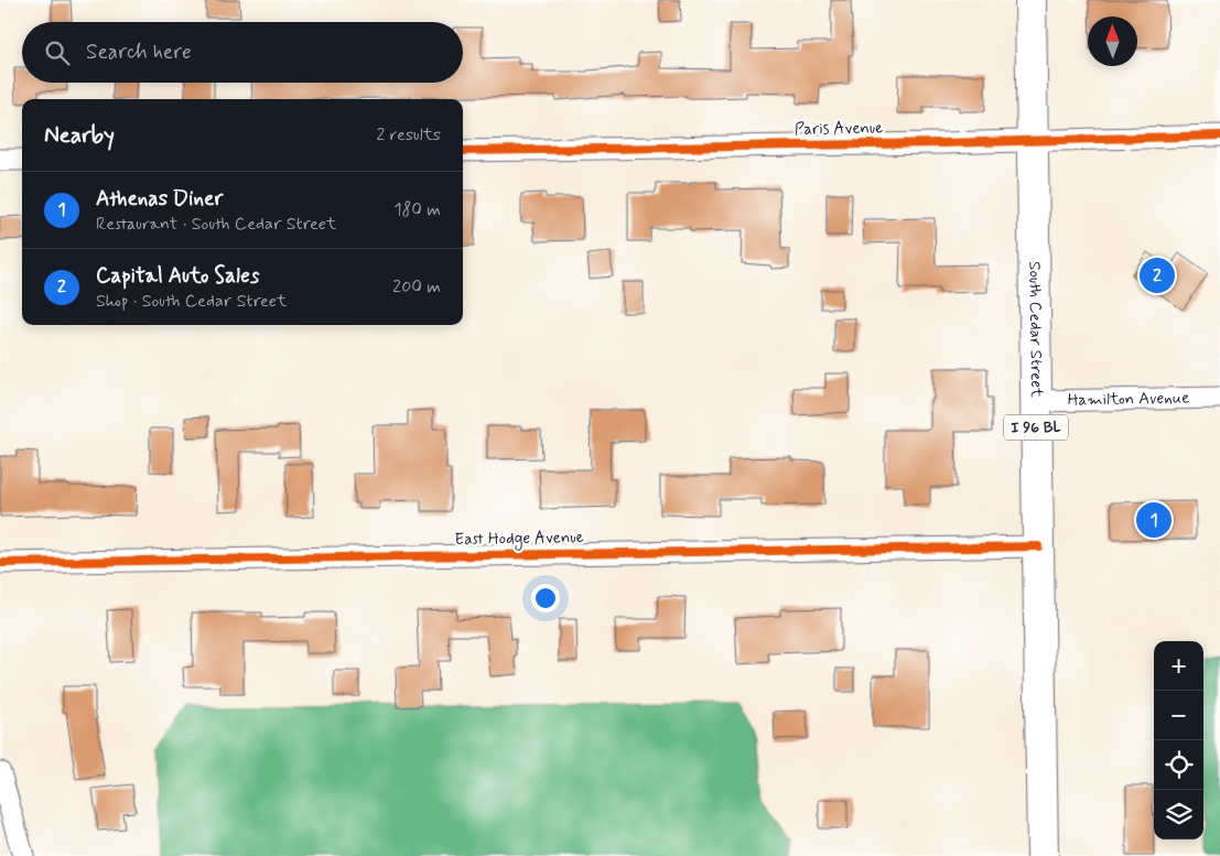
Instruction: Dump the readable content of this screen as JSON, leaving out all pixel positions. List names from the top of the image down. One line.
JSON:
{"streets":{"main road":["South Cedar Street","I 96 BL"],"street":["Paris Avenue","Hamilton Avenue","East Hodge Avenue"]},"crossings":[["Paris Avenue","South Cedar Street"],["South Cedar Street","Hamilton Avenue"],["South Cedar Street","East Hodge Avenue"]],"north":"top","page":{"search":"Search here","heading":["Nearby","2 results"],"list":[{"mark":"1","name":"Athenas Diner","note":"Restaurant · South Cedar Street","value":"180 m"},{"mark":"2","name":"Capital Auto Sales","note":"Shop · South Cedar Street","value":"200 m"}],"pins":["2","1"],"map_buttons":["+","−"]}}
